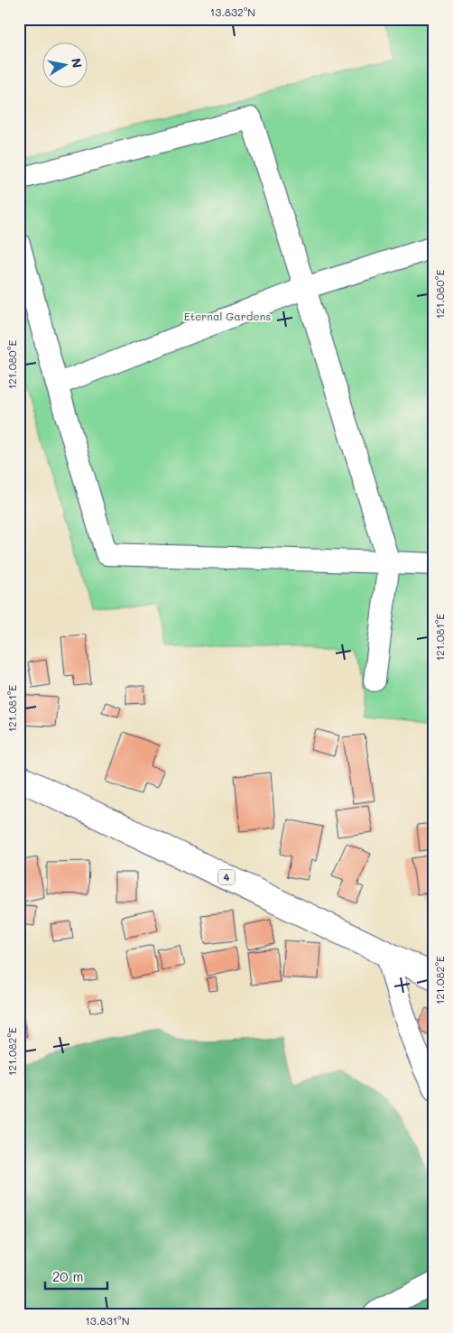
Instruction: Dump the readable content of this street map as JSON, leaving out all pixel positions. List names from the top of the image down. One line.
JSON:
{"streets":{"highway":["4"]},"parks":["Eternal Gardens"],"scale_bar":"20 m","north":"right","coordinates":["13.832°N","121.080°E","121.081°E","121.082°E","13.831°N"]}
